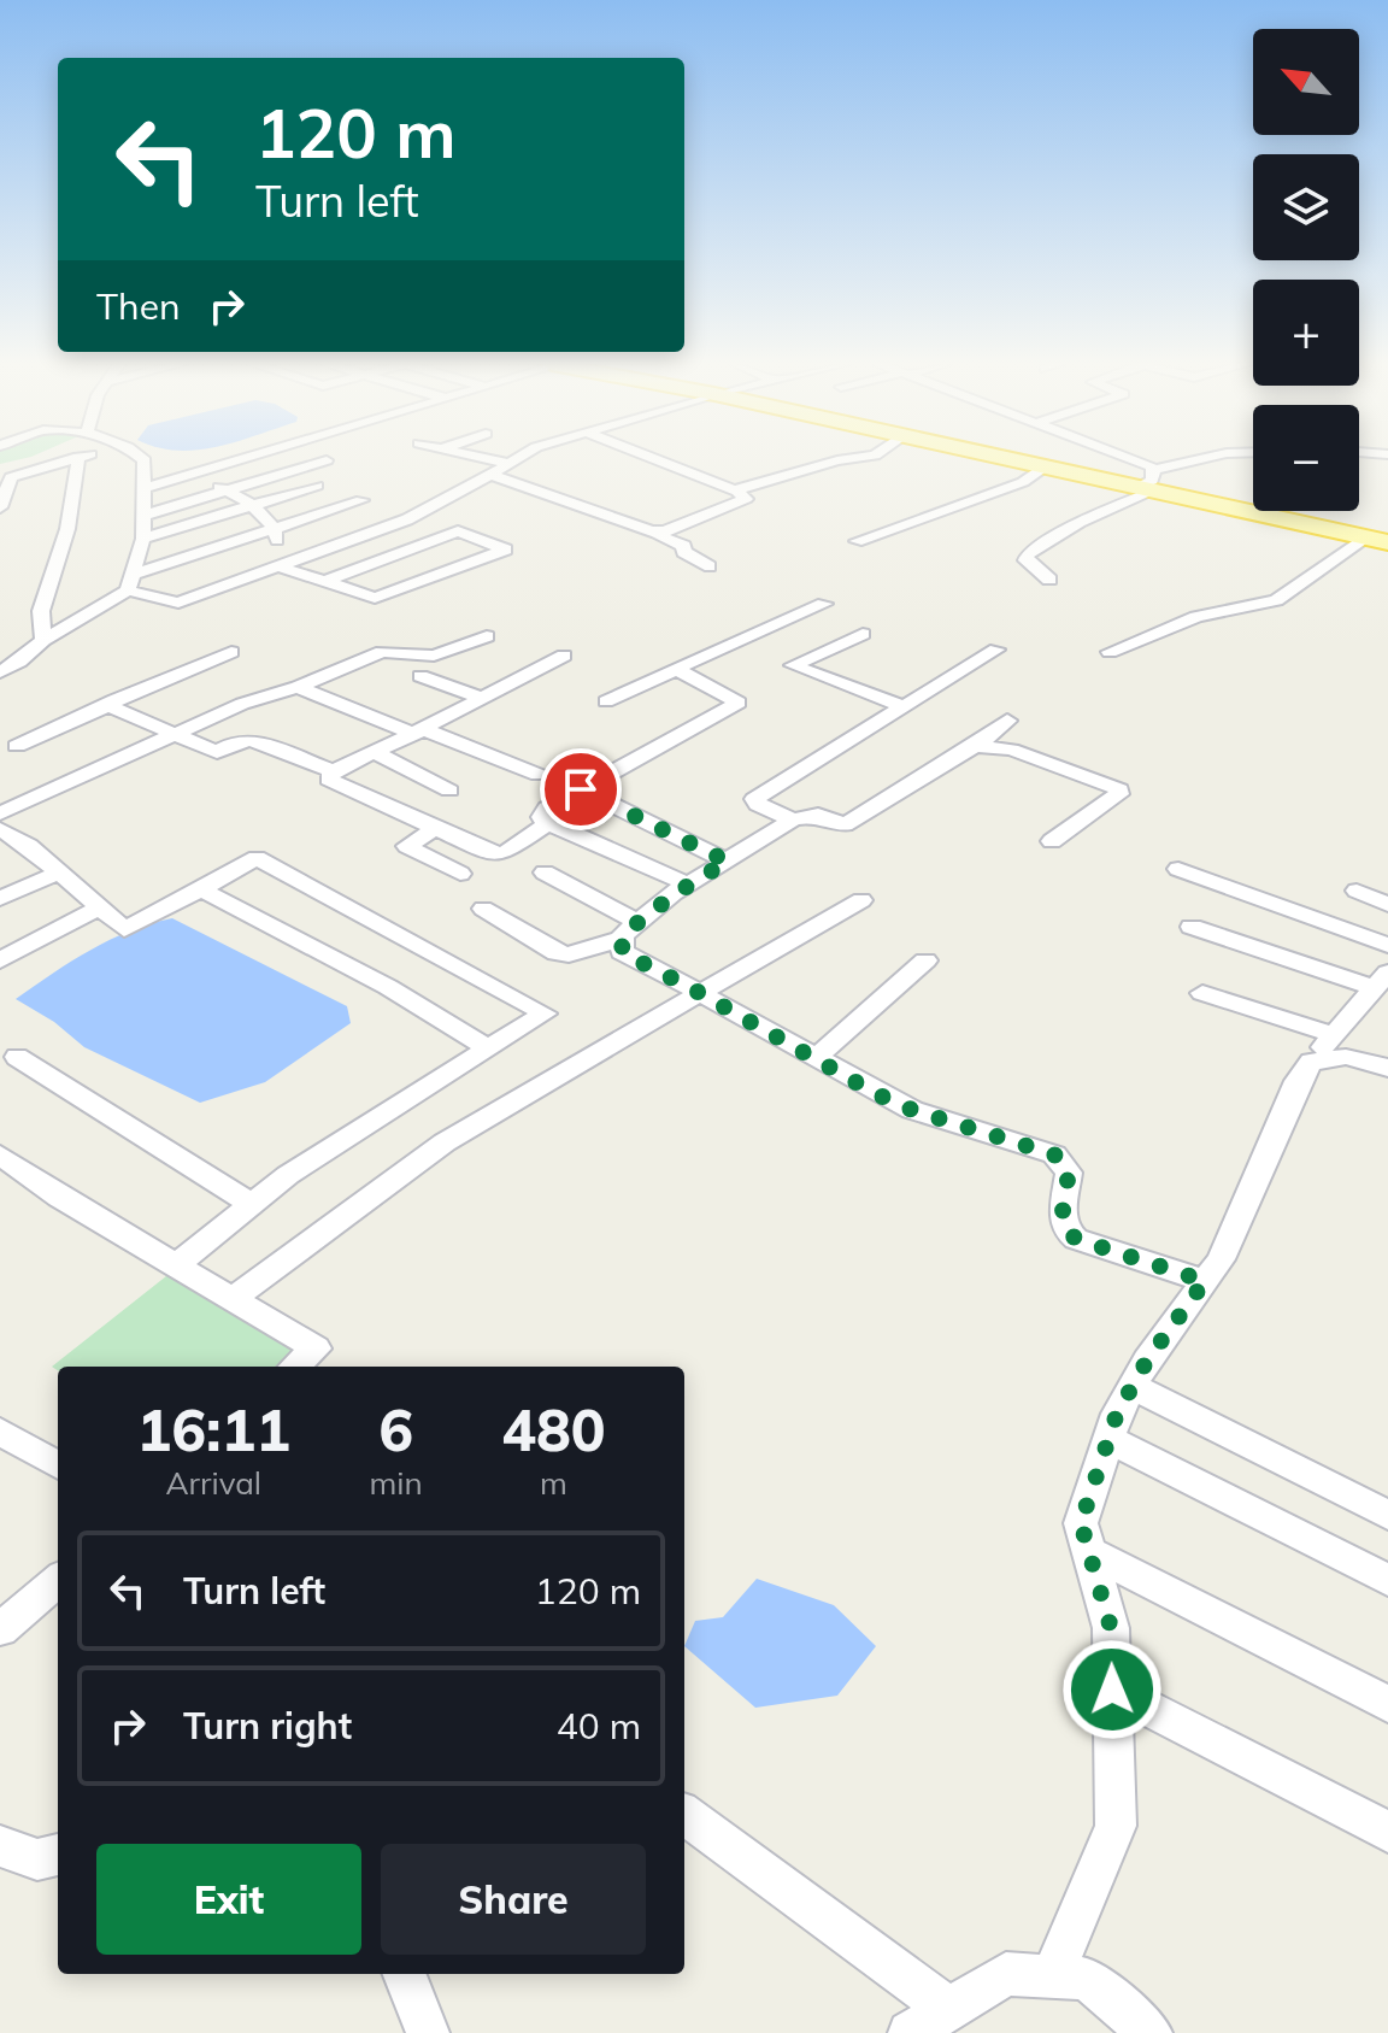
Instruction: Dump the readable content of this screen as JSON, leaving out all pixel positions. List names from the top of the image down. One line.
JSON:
{"north":"top left","page":{"map_buttons":["+","−"],"turn":["120 m","Turn left"],"then":"Then","eta":["16:11","Arrival","6","min","480","m"],"list":[{"name":"Turn left","value":"120 m"},{"name":"Turn right","value":"40 m"}],"buttons":["Exit","Share"]}}
